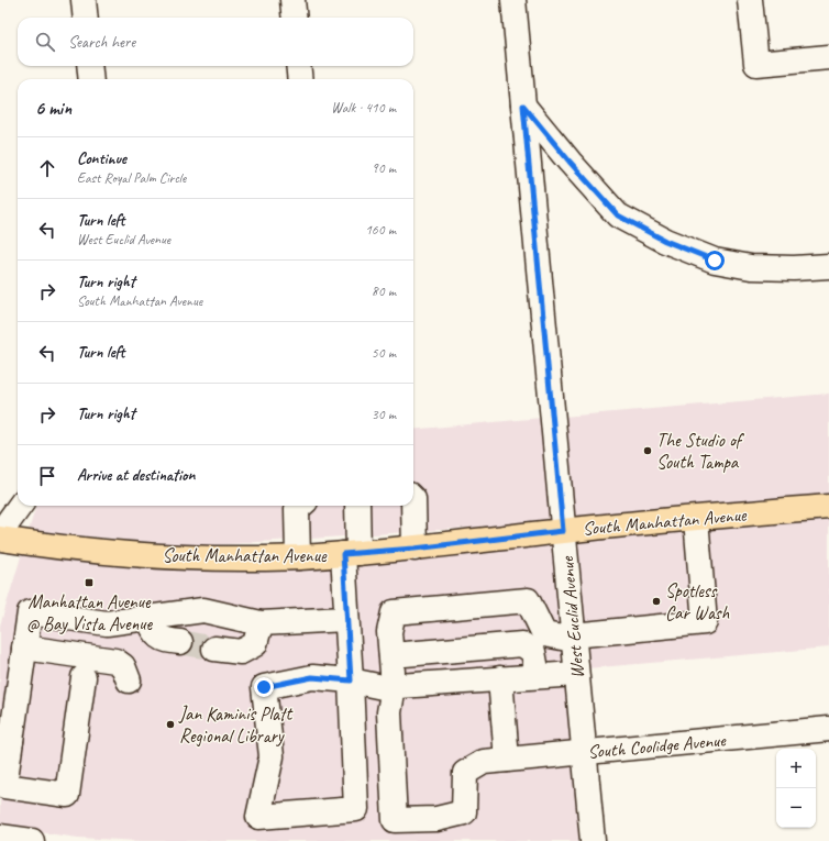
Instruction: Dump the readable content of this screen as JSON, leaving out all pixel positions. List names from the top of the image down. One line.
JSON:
{"streets":{"main road":["South Manhattan Avenue"],"street":["West Euclid Avenue","South Coolidge Avenue"]},"crossings":[["South Manhattan Avenue","West Euclid Avenue"],["West Euclid Avenue","South Coolidge Avenue"]],"places":{"other":["The Studio of South Tampa","Spotless Car Wash","Jan Kaminis Platt Regional Library"],"transit":["Manhattan Avenue @ Bay Vista Avenue"]},"page":{"search":"Search here","heading":["6 min","Walk · 410 m"],"list":[["Continue","East Royal Palm Circle","90 m"],["Turn left","West Euclid Avenue","160 m"],["Turn right","South Manhattan Avenue","80 m"],["Turn left","50 m"],["Turn right","30 m"],"Arrive at destination"],"map_buttons":["+","−"]}}
